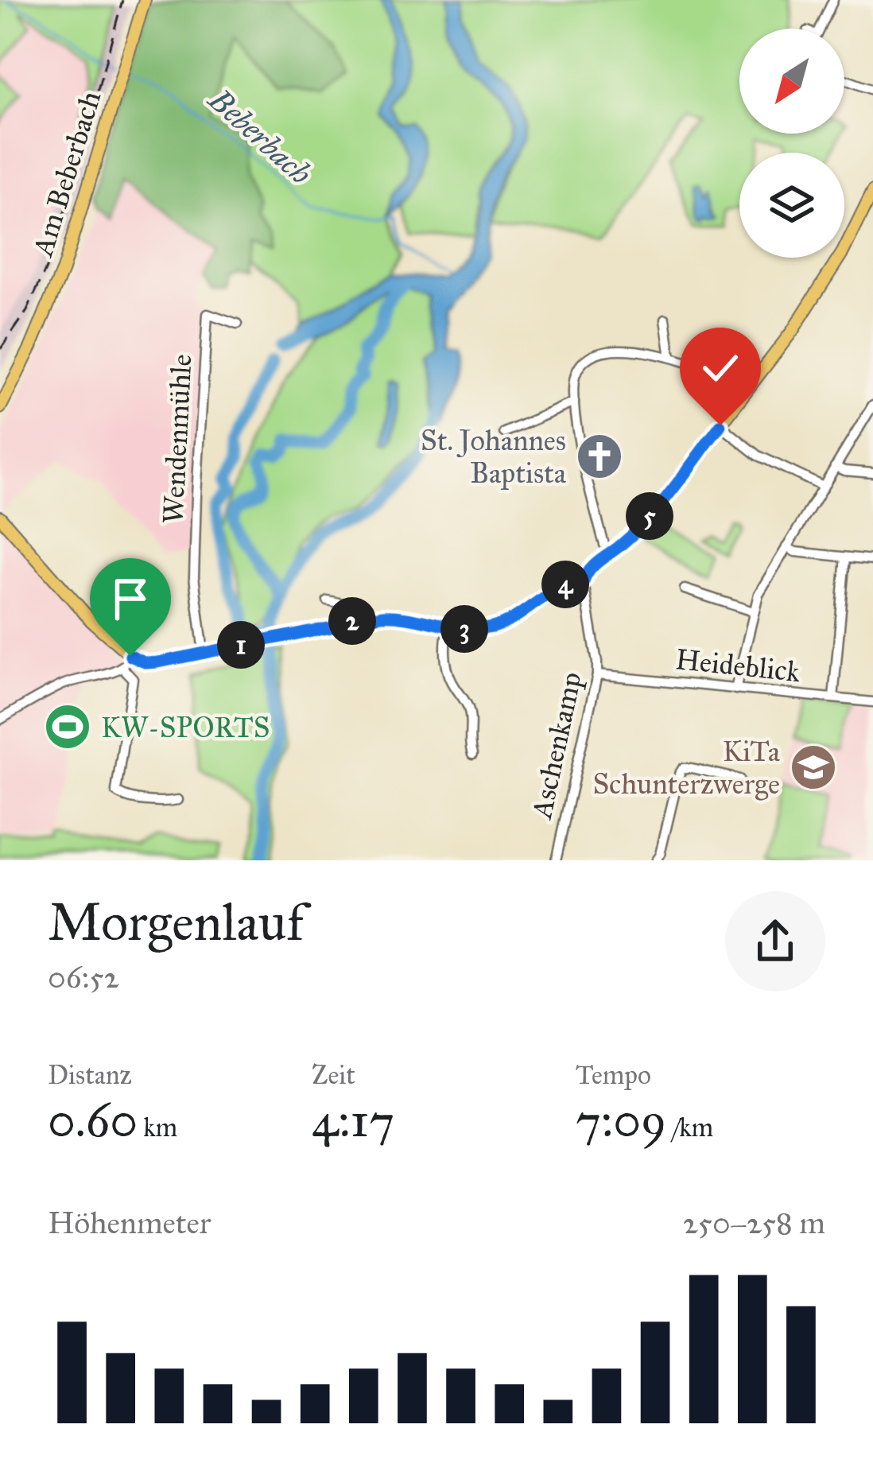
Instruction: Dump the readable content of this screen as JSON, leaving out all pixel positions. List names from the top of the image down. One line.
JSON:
{"streets":{"main road":["Am Beberbach"],"street":["Wendenmühle","Heideblick","Aschenkamp"]},"crossings":[["Heideblick","Aschenkamp"]],"water":["Beberbach"],"places":{"church":["St. Johannes Baptista"],"sports":["KW-SPORTS"],"school or university":["KiTa Schunterzwerge"]},"north":"bottom left","page":{"pins":["5","4","2","3","1"],"heading":["Morgenlauf","06:52"],"stats":[["Distanz","0.60 km"],["Zeit","4:17"],["Tempo","7:09 /km"]],"chart":["Höhenmeter","250–258 m"]}}
